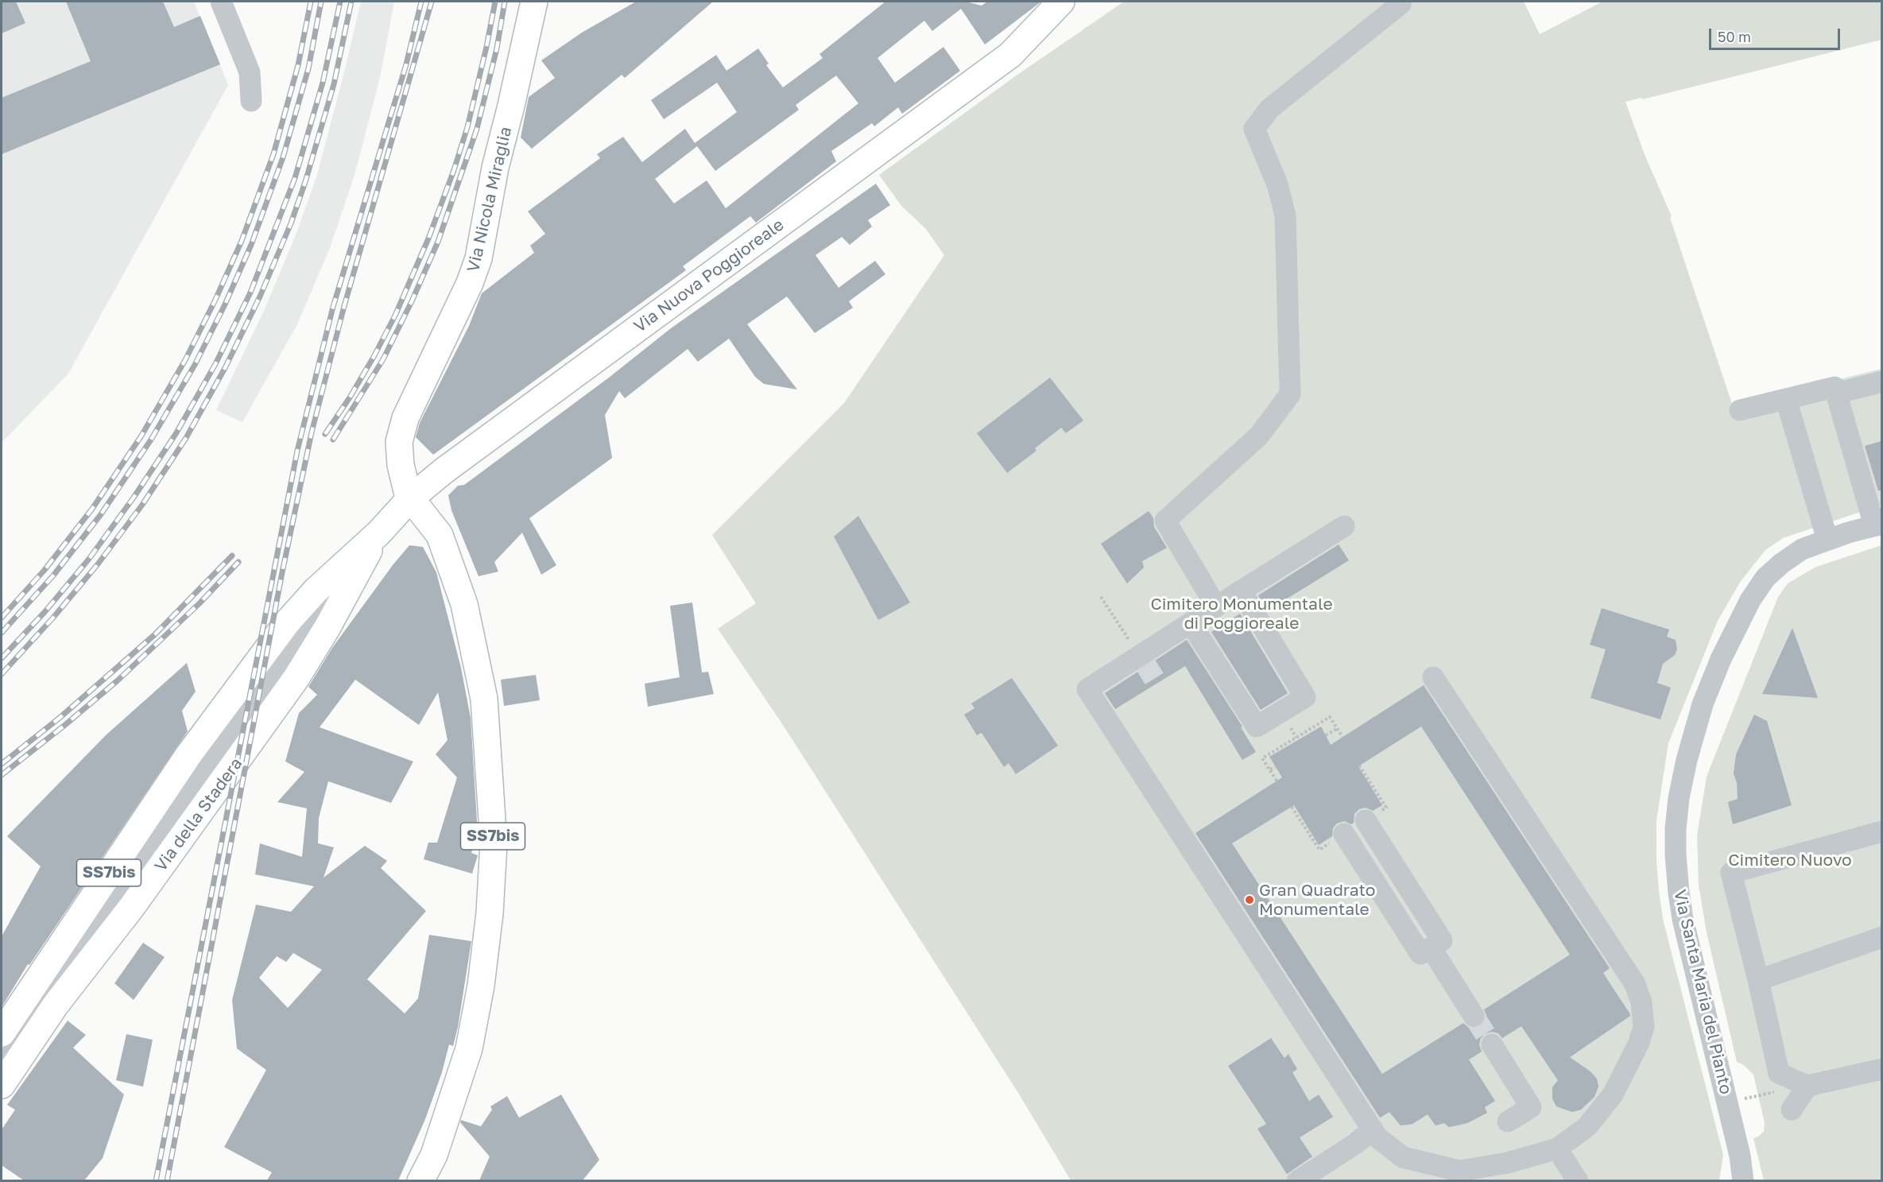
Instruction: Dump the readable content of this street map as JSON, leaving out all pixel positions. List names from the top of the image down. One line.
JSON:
{"streets":{"main road":["Via Nicola Miraglia","Via Nuova Poggioreale","Via della Stadera","SS7bis"],"street":["Via Santa Maria del Pianto"]},"crossings":[["Via Nicola Miraglia","Via Nuova Poggioreale"],["Via Nicola Miraglia","Via della Stadera"],["Via Nicola Miraglia","SS7bis"],["Via Nuova Poggioreale","Via della Stadera"],["Via Nuova Poggioreale","SS7bis"],["Via della Stadera","SS7bis"]],"parks":["Cimitero Monumentale di Poggioreale","Cimitero Nuovo"],"places":["Gran Quadrato Monumentale"],"scale_bar":"50 m"}
